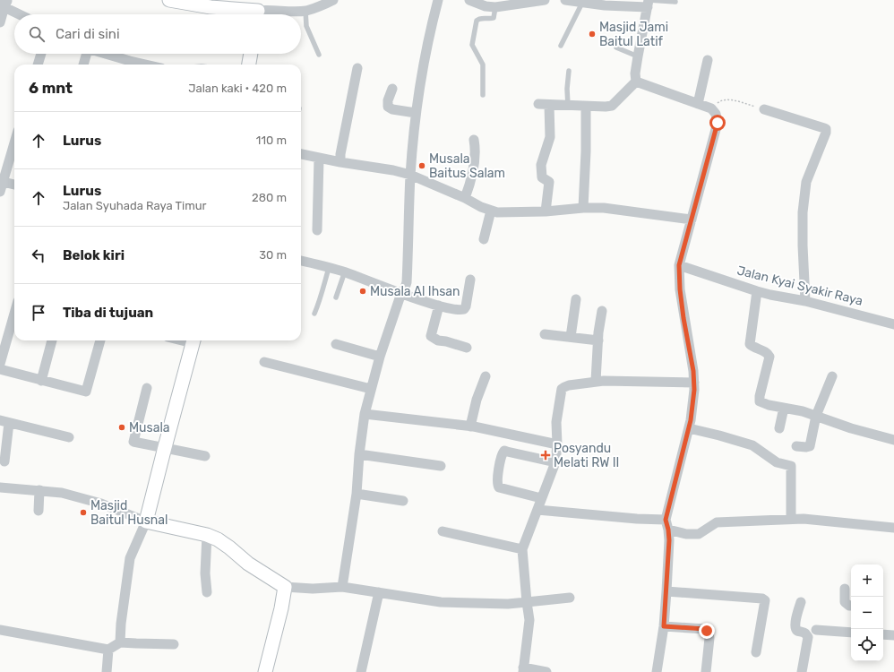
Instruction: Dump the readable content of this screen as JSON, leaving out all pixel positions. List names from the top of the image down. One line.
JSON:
{"streets":{"street":["Jalan Kyai Syakir Raya"]},"places":{"other":["Masjid Jami Baitul Latif","Musala Baitus Salam","Musala Al Ihsan","Musala","Masjid Baitul Husnal"],"health":["Posyandu Melati RW II"]},"page":{"search":"Cari di sini","heading":["6 mnt","Jalan kaki · 420 m"],"list":[["Lurus","110 m"],["Lurus","Jalan Syuhada Raya Timur","280 m"],["Belok kiri","30 m"],"Tiba di tujuan"],"map_buttons":["+","−"]}}
